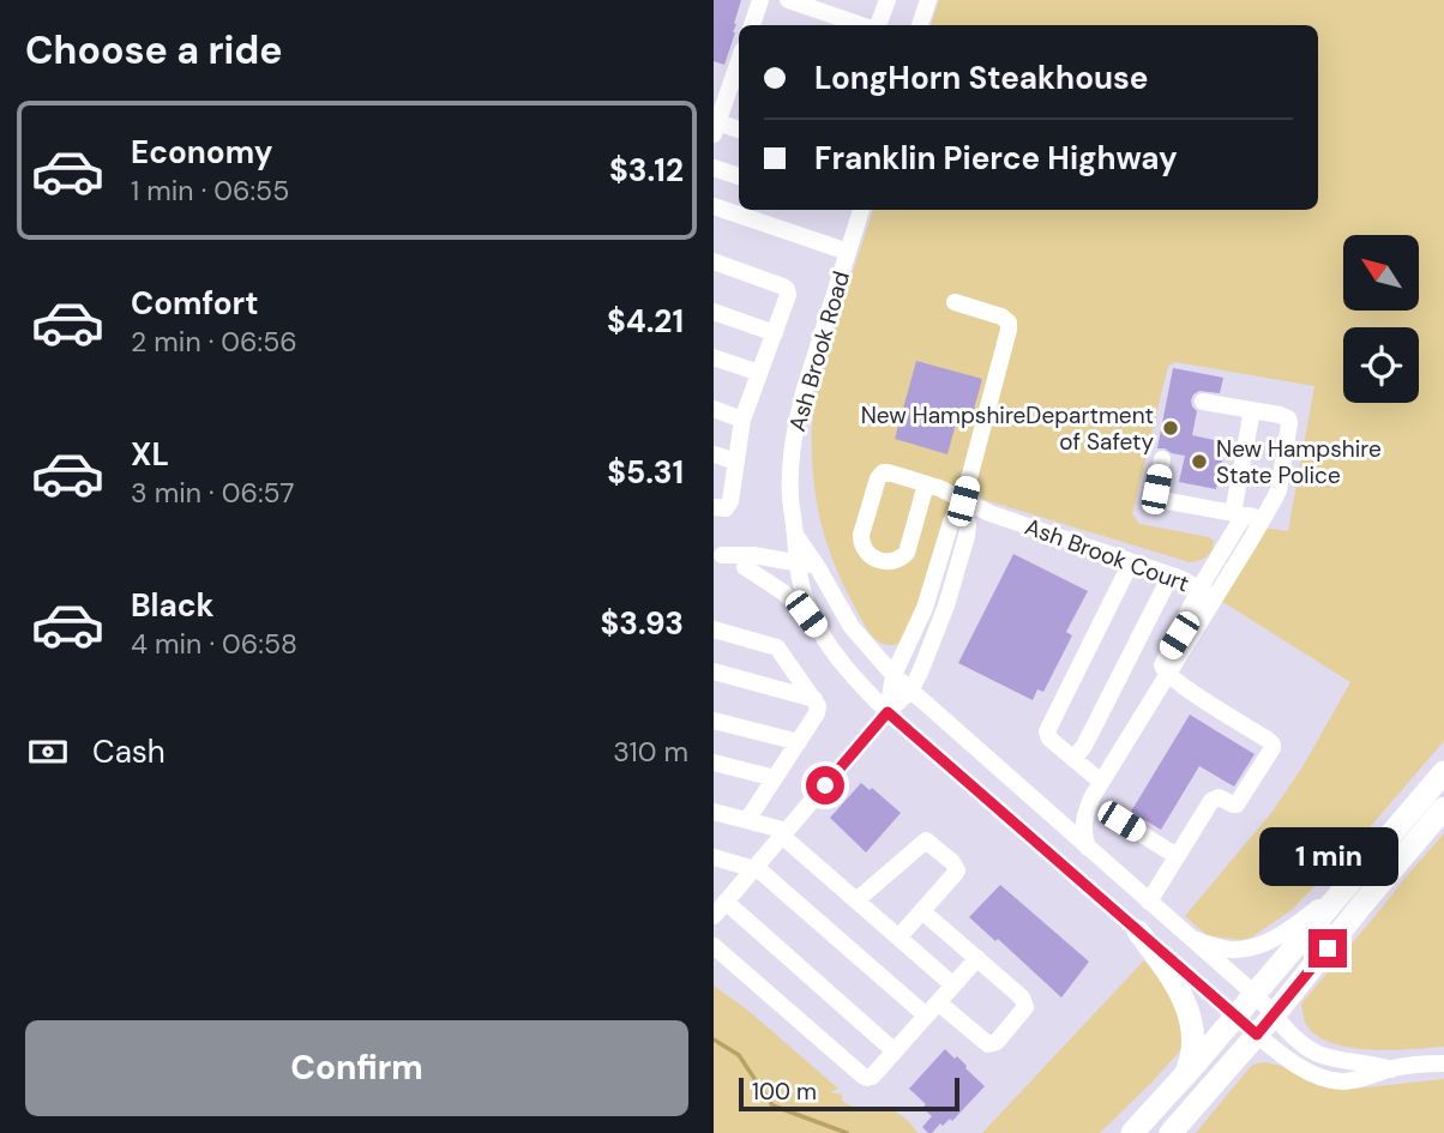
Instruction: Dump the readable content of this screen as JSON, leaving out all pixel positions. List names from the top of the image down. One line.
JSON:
{"streets":{"street":["Ash Brook Road","Ash Brook Court"]},"places":["New HampshireDepartment of Safety","New Hampshire State Police"],"scale_bar":"100 m","north":"top left","page":{"heading":"Choose a ride","banner":["LongHorn Steakhouse","Franklin Pierce Highway"],"list":[{"name":"Economy","note":"1 min · 06:55","value":"$3.12"},{"name":"Comfort","note":"2 min · 06:56","value":"$4.21"},{"name":"XL","note":"3 min · 06:57","value":"$5.31"},{"name":"Black","note":"4 min · 06:58","value":"$3.93"}],"pay":["Cash","310 m"],"bubble":"1 min","buttons":"Confirm","scale":"100 m"}}
